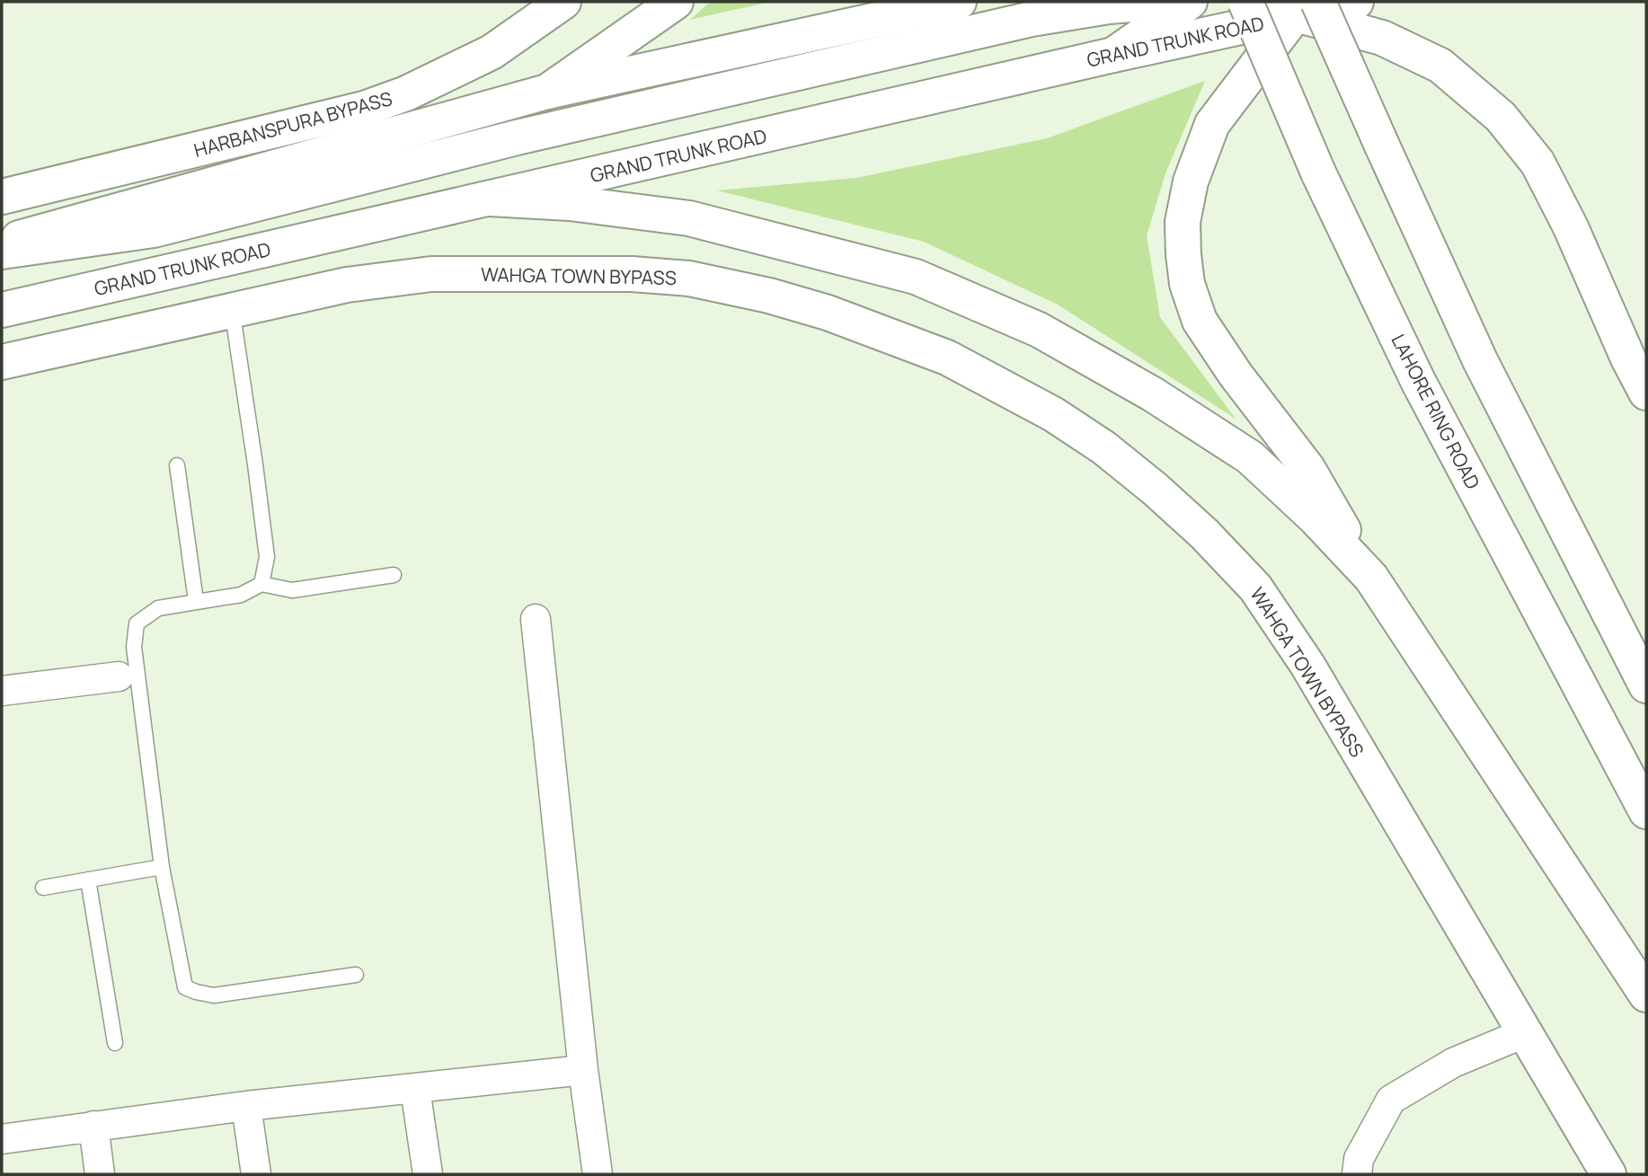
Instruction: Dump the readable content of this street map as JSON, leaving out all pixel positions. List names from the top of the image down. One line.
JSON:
{"streets":{"main road":["GRAND TRUNK ROAD","HARBANSPURA BYPASS","WAHGA TOWN BYPASS","LAHORE RING ROAD"]}}
